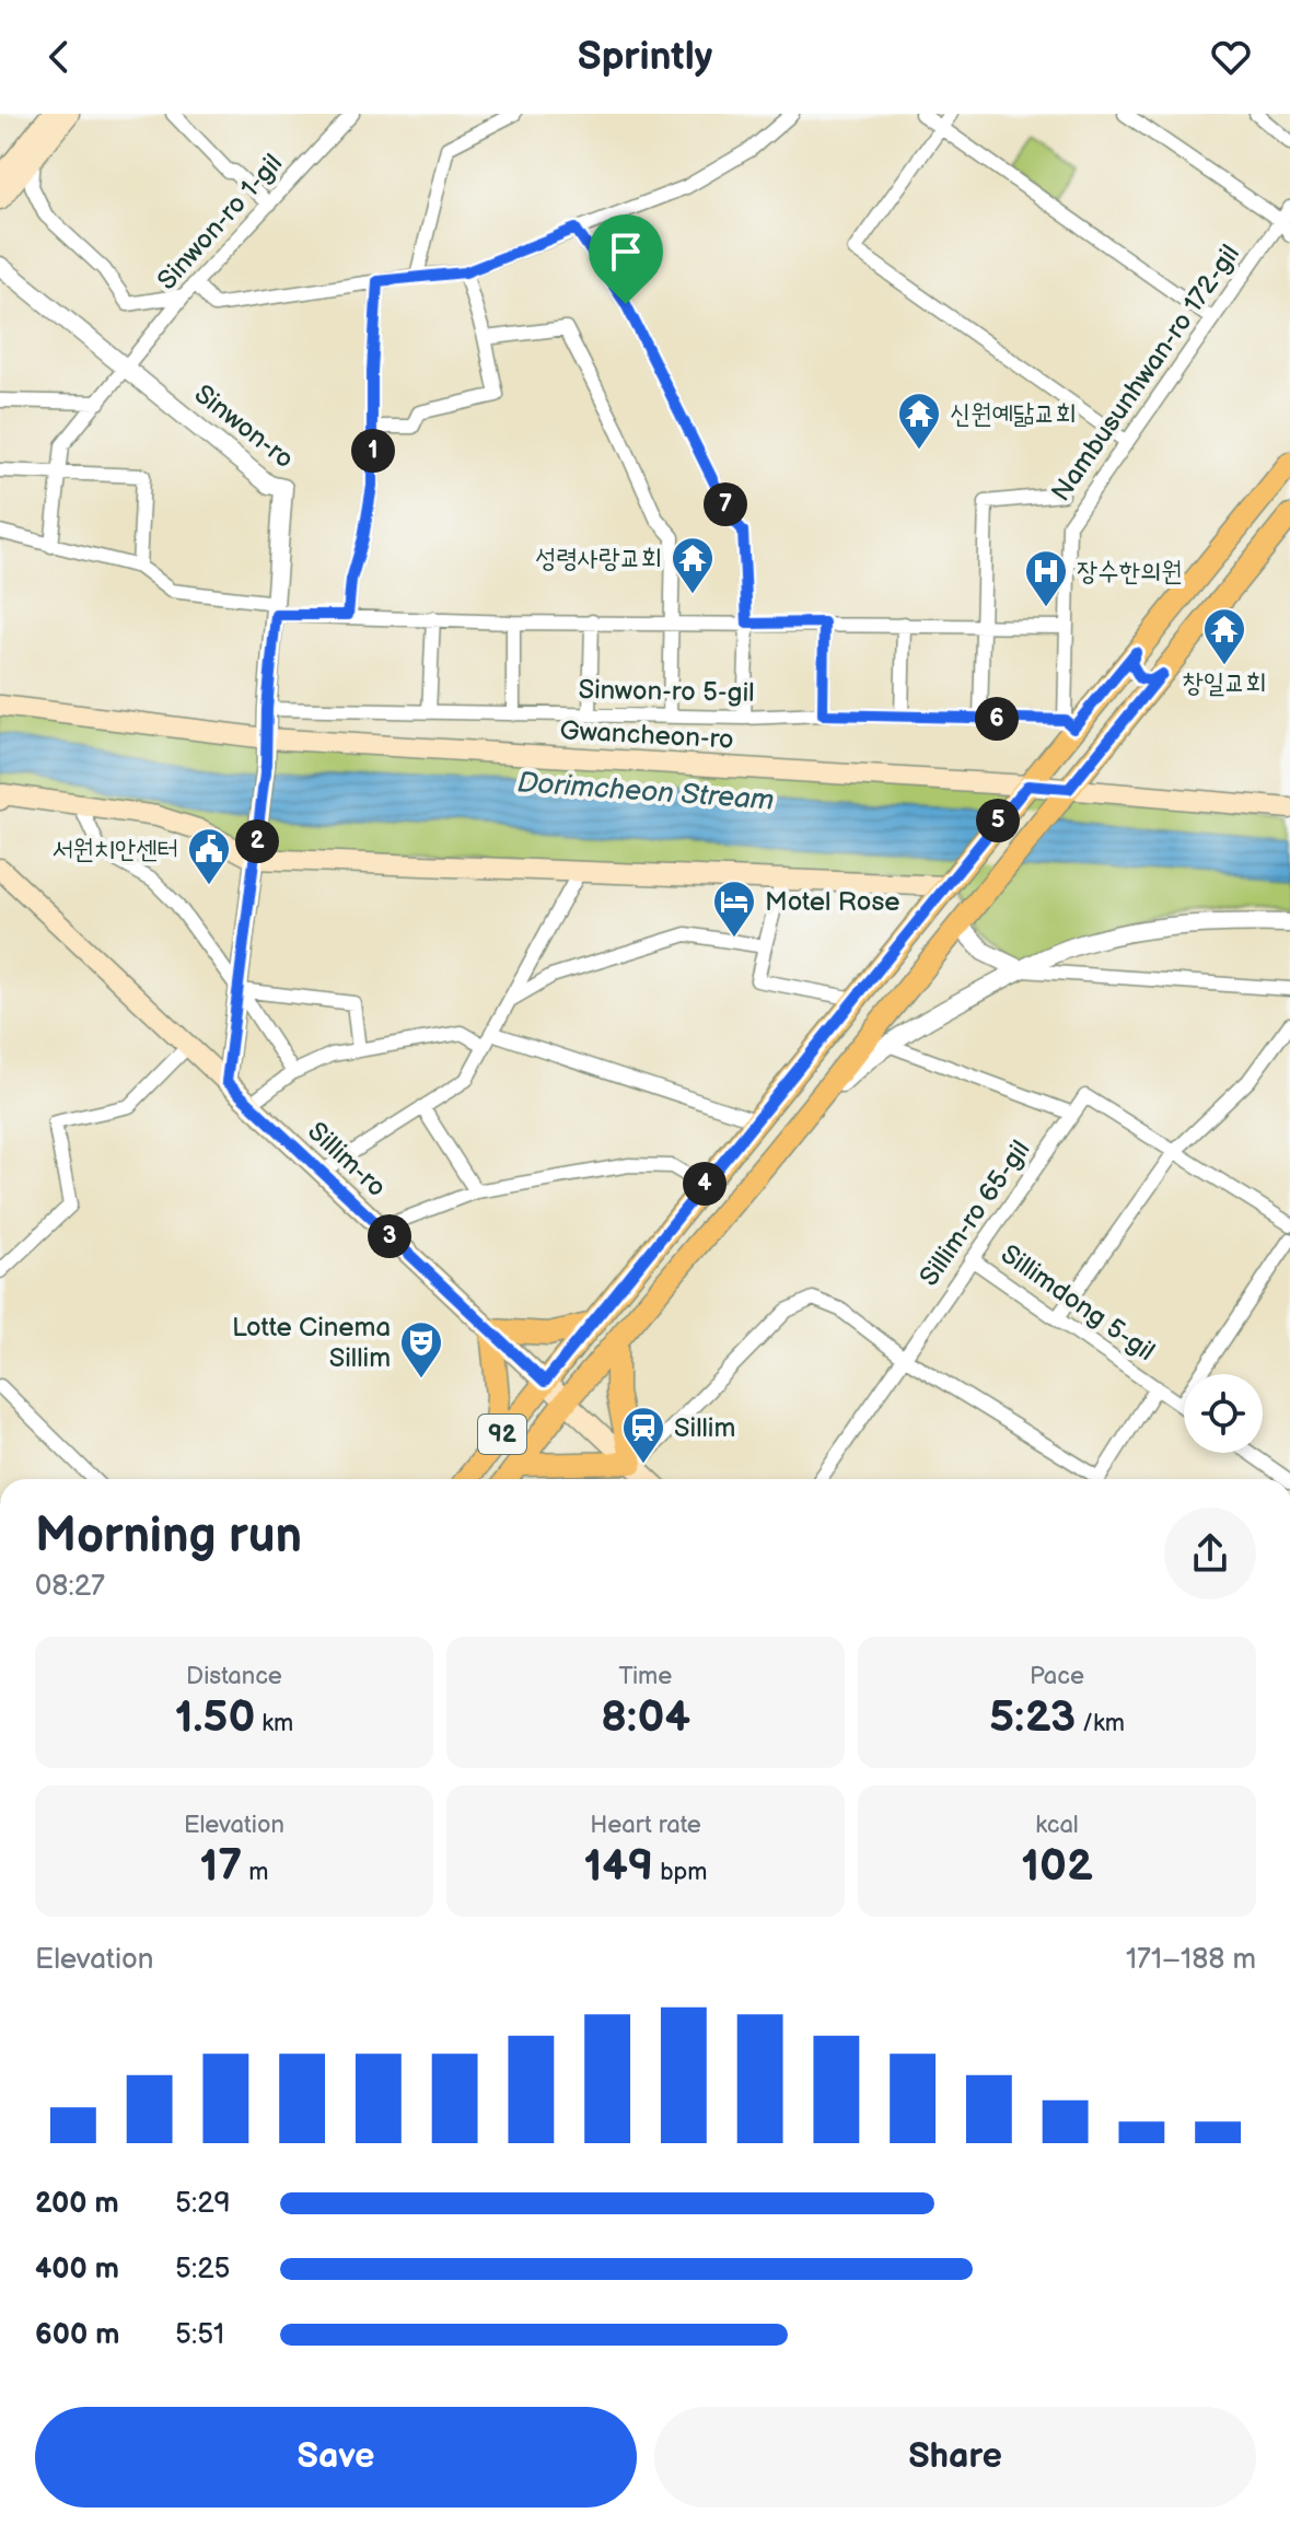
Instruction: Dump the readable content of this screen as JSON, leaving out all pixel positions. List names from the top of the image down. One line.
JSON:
{"streets":{"main road":["Gwancheon-ro","Sillim-ro","92"],"street":["Sinwon-ro 1-gil","Nambusunhwan-ro 172-gil","Sinwon-ro","Sinwon-ro 5-gil","Sillim-ro 65-gil","Sillimdong 5-gil"]},"crossings":[["Sinwon-ro 1-gil","Sinwon-ro"],["Nambusunhwan-ro 172-gil","Sinwon-ro 5-gil"],["Nambusunhwan-ro 172-gil","92"],["Sinwon-ro","Sinwon-ro 5-gil"],["Sinwon-ro","Gwancheon-ro"],["Sinwon-ro 5-gil","92"],["Gwancheon-ro","92"],["Sillim-ro","92"],["Sillim-ro 65-gil","Sillimdong 5-gil"]],"water":["Dorimcheon Stream"],"places":{"temple":["신원예닮교회","성령사랑교회","창일교회"],"hospital":["장수한의원"],"public building":["서원치안센터"],"hotel":["Motel Rose"],"theatre":["Lotte Cinema Sillim"],"station":["Sillim"]},"page":{"header":"Sprintly","pins":["1","7","6","5","2","4","3"],"heading":["Morning run","08:27"],"stats":[["Distance","1.50 km"],["Time","8:04"],["Pace","5:23 /km"],["Elevation","17 m"],["Heart rate","149 bpm"],["kcal","102"]],"chart":["Elevation","171–188 m"],"list":[{"name":"200 m","note":"5:29"},{"name":"400 m","note":"5:25"},{"name":"600 m","note":"5:51"}],"buttons":["Save","Share"]}}
